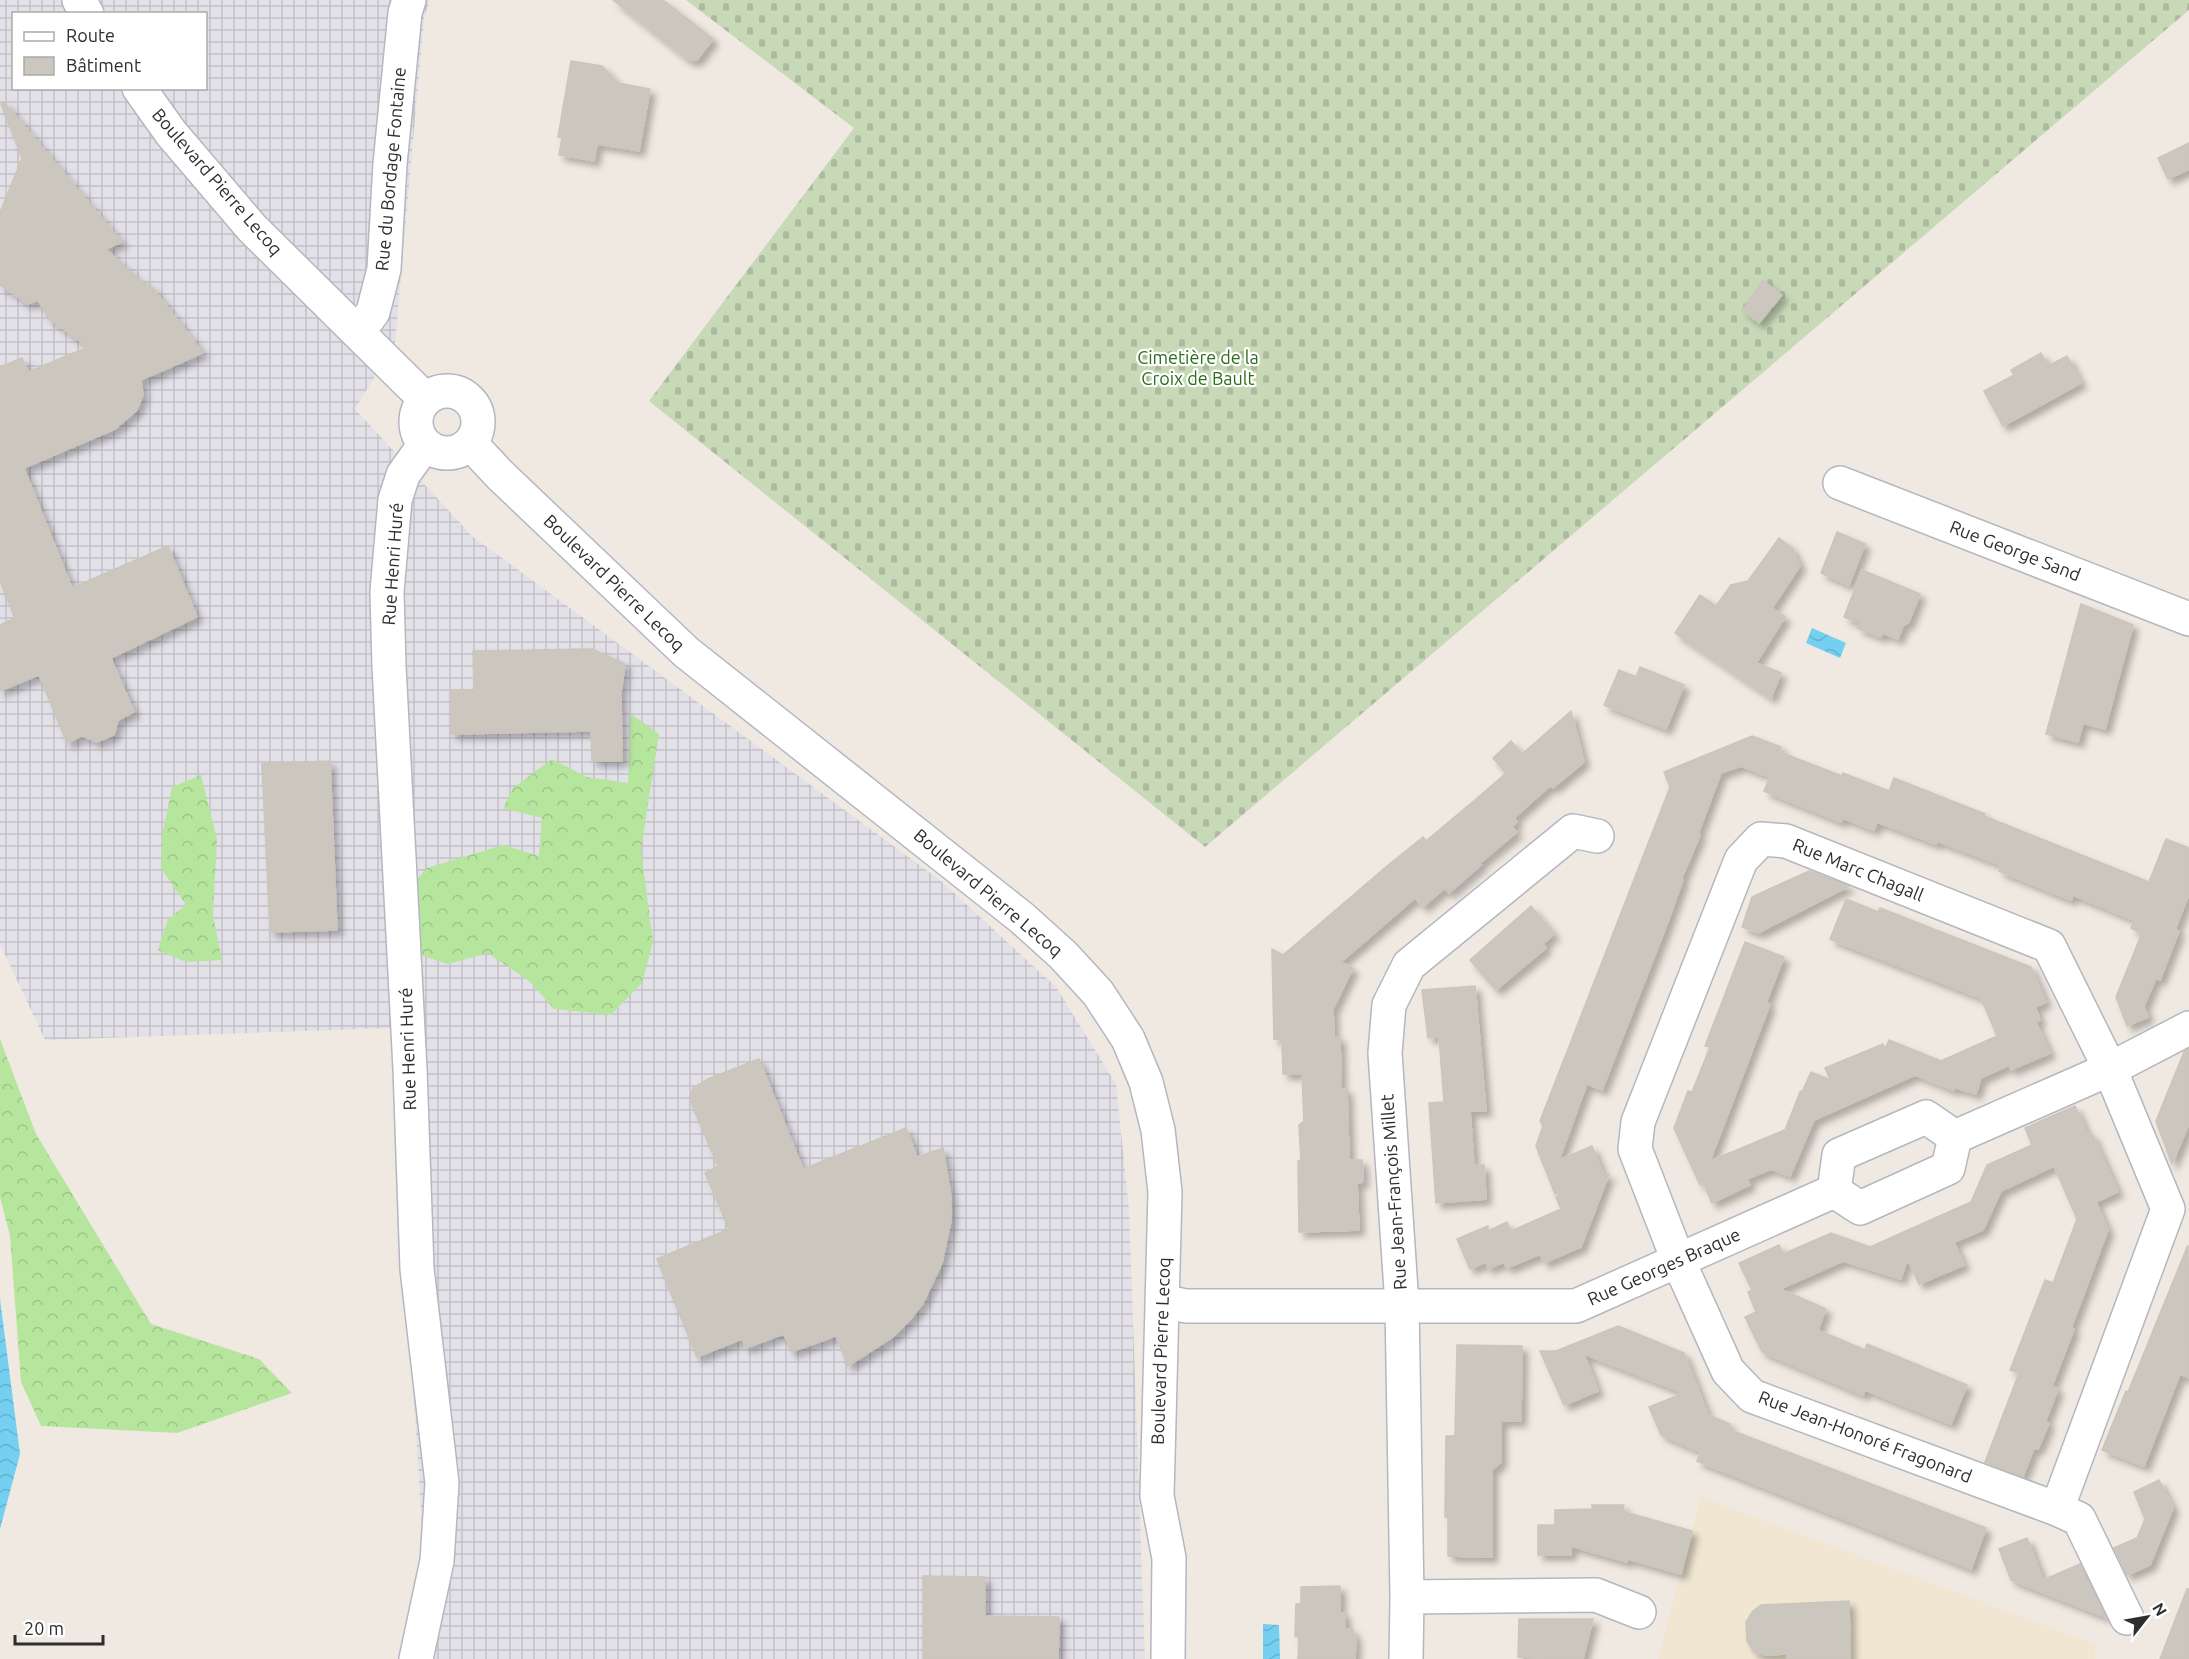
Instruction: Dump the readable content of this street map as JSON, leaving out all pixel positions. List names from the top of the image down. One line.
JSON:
{"streets":{"street":["Rue du Bordage Fontaine","Boulevard Pierre Lecoq","Rue George Sand","Rue Henri Huré","Rue Marc Chagall","Rue Jean-François Millet","Rue Georges Braque","Rue Jean-Honoré Fragonard"]},"crossings":[["Rue du Bordage Fontaine","Boulevard Pierre Lecoq"],["Boulevard Pierre Lecoq","Rue Henri Huré"],["Boulevard Pierre Lecoq","Rue Georges Braque"],["Rue Marc Chagall","Rue Georges Braque"],["Rue Marc Chagall","Rue Jean-Honoré Fragonard"],["Rue Jean-François Millet","Rue Georges Braque"],["Rue Georges Braque","Rue Jean-Honoré Fragonard"]],"parks":["Cimetière de la Croix de Bault"],"legend":["Route","Bâtiment"],"scale_bar":"20 m","north":"top right"}
